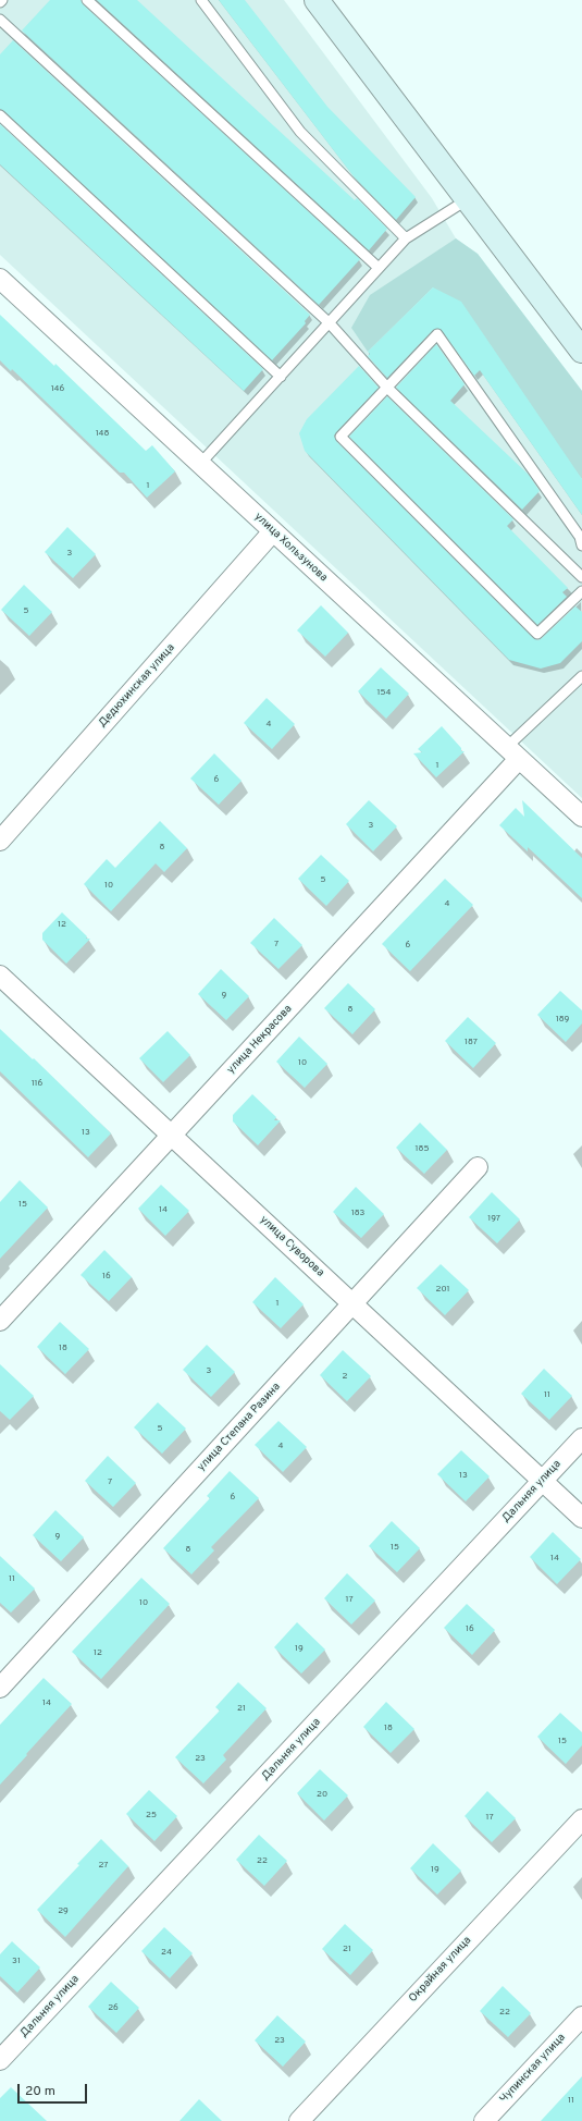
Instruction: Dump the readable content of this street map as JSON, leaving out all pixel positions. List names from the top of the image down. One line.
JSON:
{"streets":{"street":["улица Хользунова","Дедюхинская улица","улица Некрасова","улица Суворова","улица Степана Разина","Дальняя улица","Окрайная улица","Чупинская улица"]},"crossings":[["улица Хользунова","Дедюхинская улица"],["улица Хользунова","улица Некрасова"],["улица Некрасова","улица Суворова"],["улица Суворова","улица Степана Разина"],["улица Суворова","Дальняя улица"]],"house_numbers":["146","148","1","3","5","154","4","1","6","3","8","5","10","4","12","7","6","9","8","189","187","10","116","13","185","15","14","183","197","16","201","1","18","3","2","11","5","4","13","7","6","9","15","8","14","11","17","10","16","19","12","14","21","18","15","23","20","25","17","22","27","19","29","21","24","31","26","22","23","11"],"scale_bar":"20 m"}
